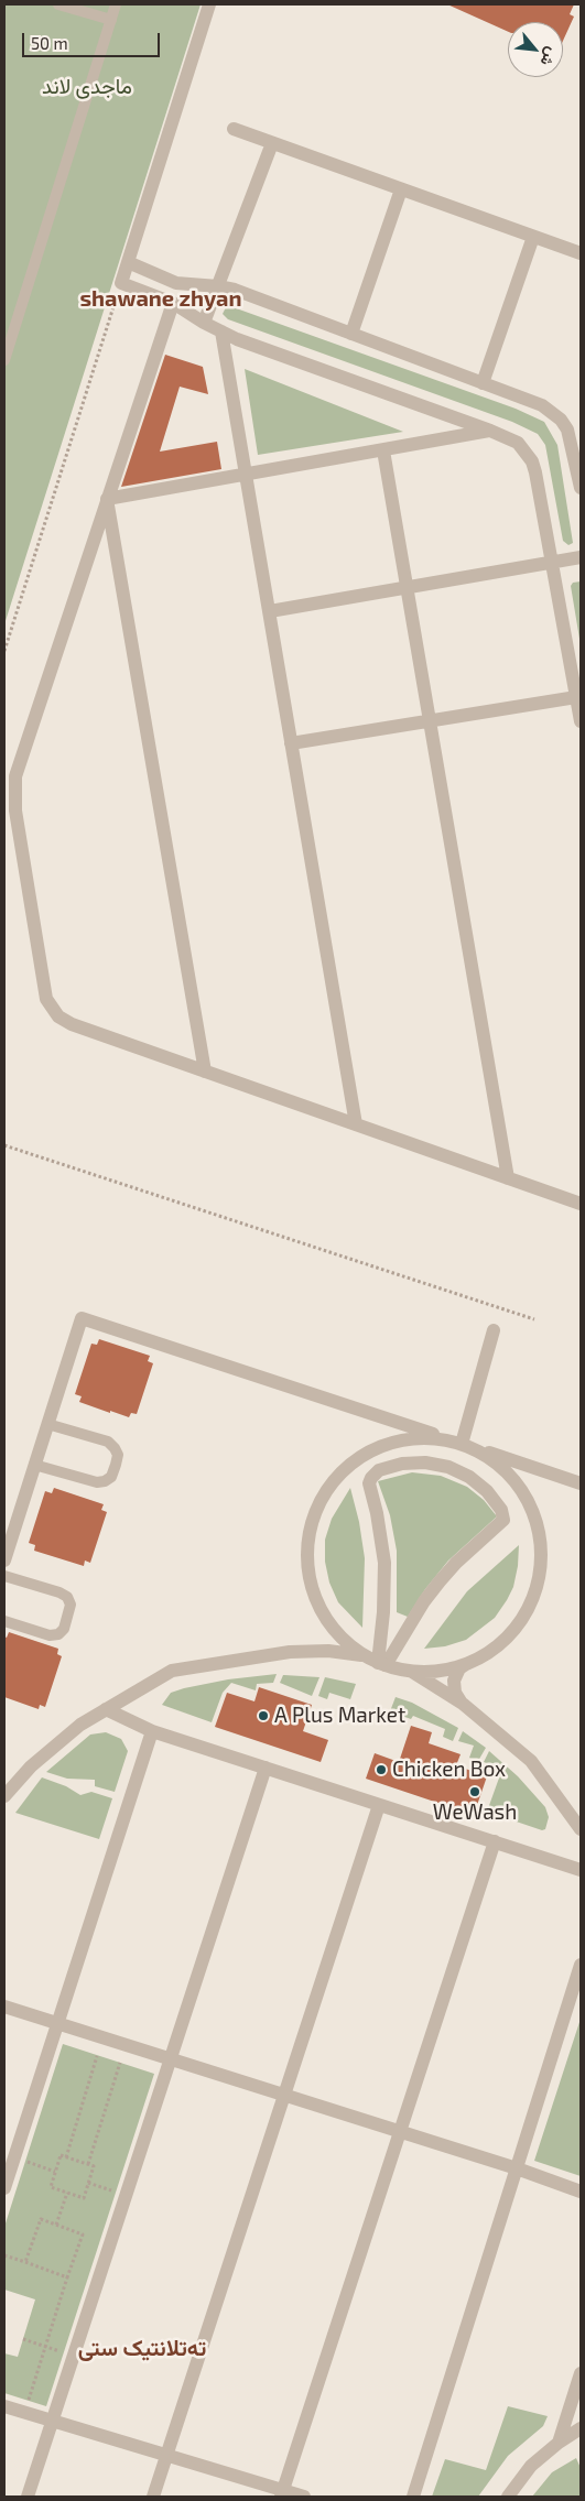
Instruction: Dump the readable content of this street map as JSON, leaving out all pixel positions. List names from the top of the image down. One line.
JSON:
{"districts":["shawane zhyan","تەتلانتیک ستی"],"parks":["ماجدی لاند"],"places":["A Plus Market","Chicken Box","WeWash"],"scale_bar":"50 m","north":"bottom right"}
